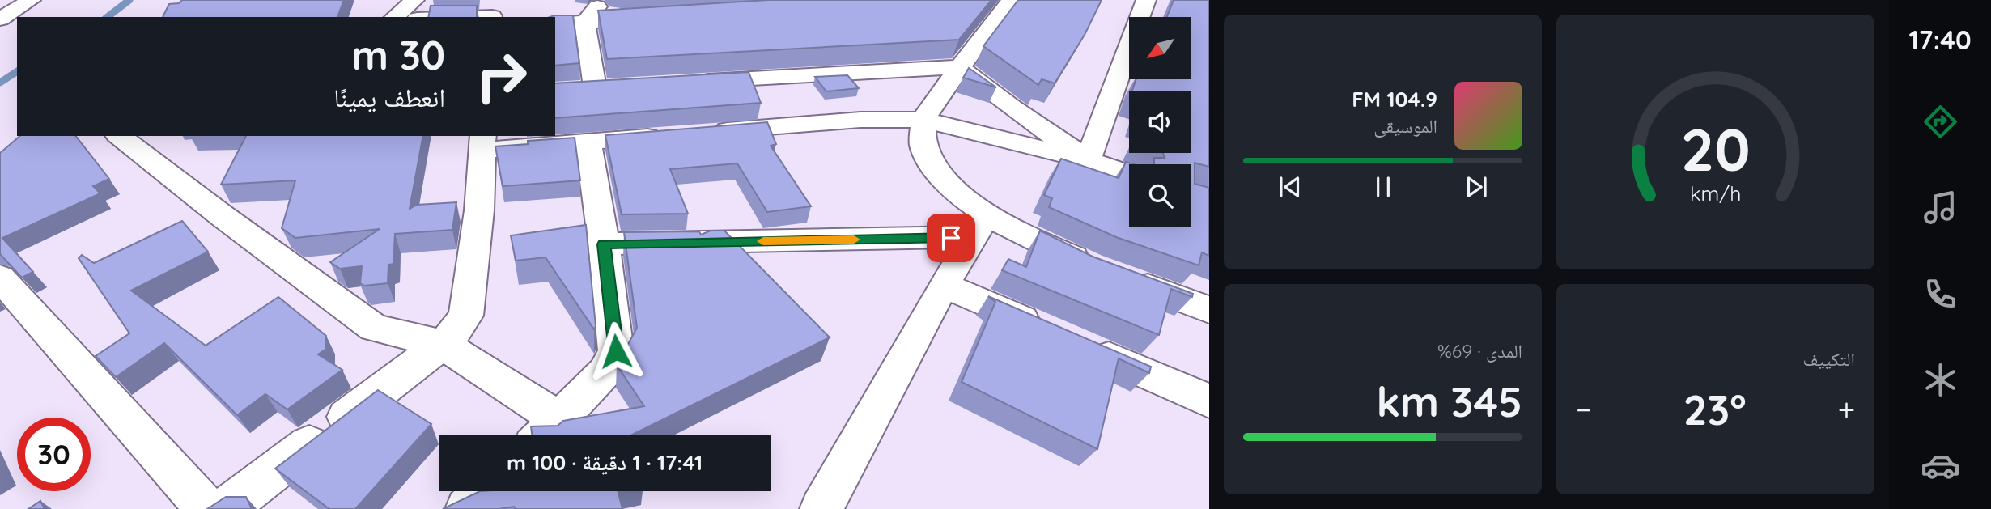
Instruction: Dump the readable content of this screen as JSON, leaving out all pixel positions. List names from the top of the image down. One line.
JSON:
{"north":"bottom left","page":{"tabs":"17:40","turn":["30 m","انعطف يمينًا"],"song":["104.9 FM","الموسيقى"],"tile":["التكييف",["المدى · 69%","345 km"]],"heat":["−","23°","+"],"limit":"30","trip":"17:41 · 1 دقيقة · 100 m","gauge":["20","km/h"]}}
